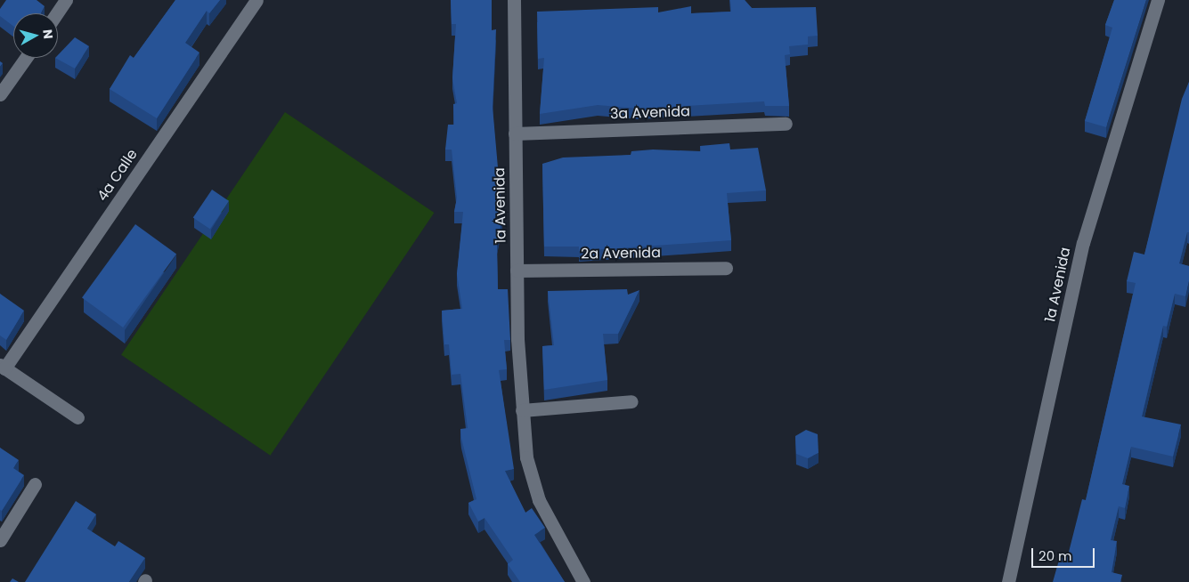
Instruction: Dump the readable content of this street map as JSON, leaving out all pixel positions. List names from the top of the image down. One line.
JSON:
{"streets":{"street":["3a Avenida","4a Calle","1a Avenida","2a Avenida"]},"crossings":[["3a Avenida","1a Avenida"],["1a Avenida","2a Avenida"]],"scale_bar":"20 m","north":"right"}
